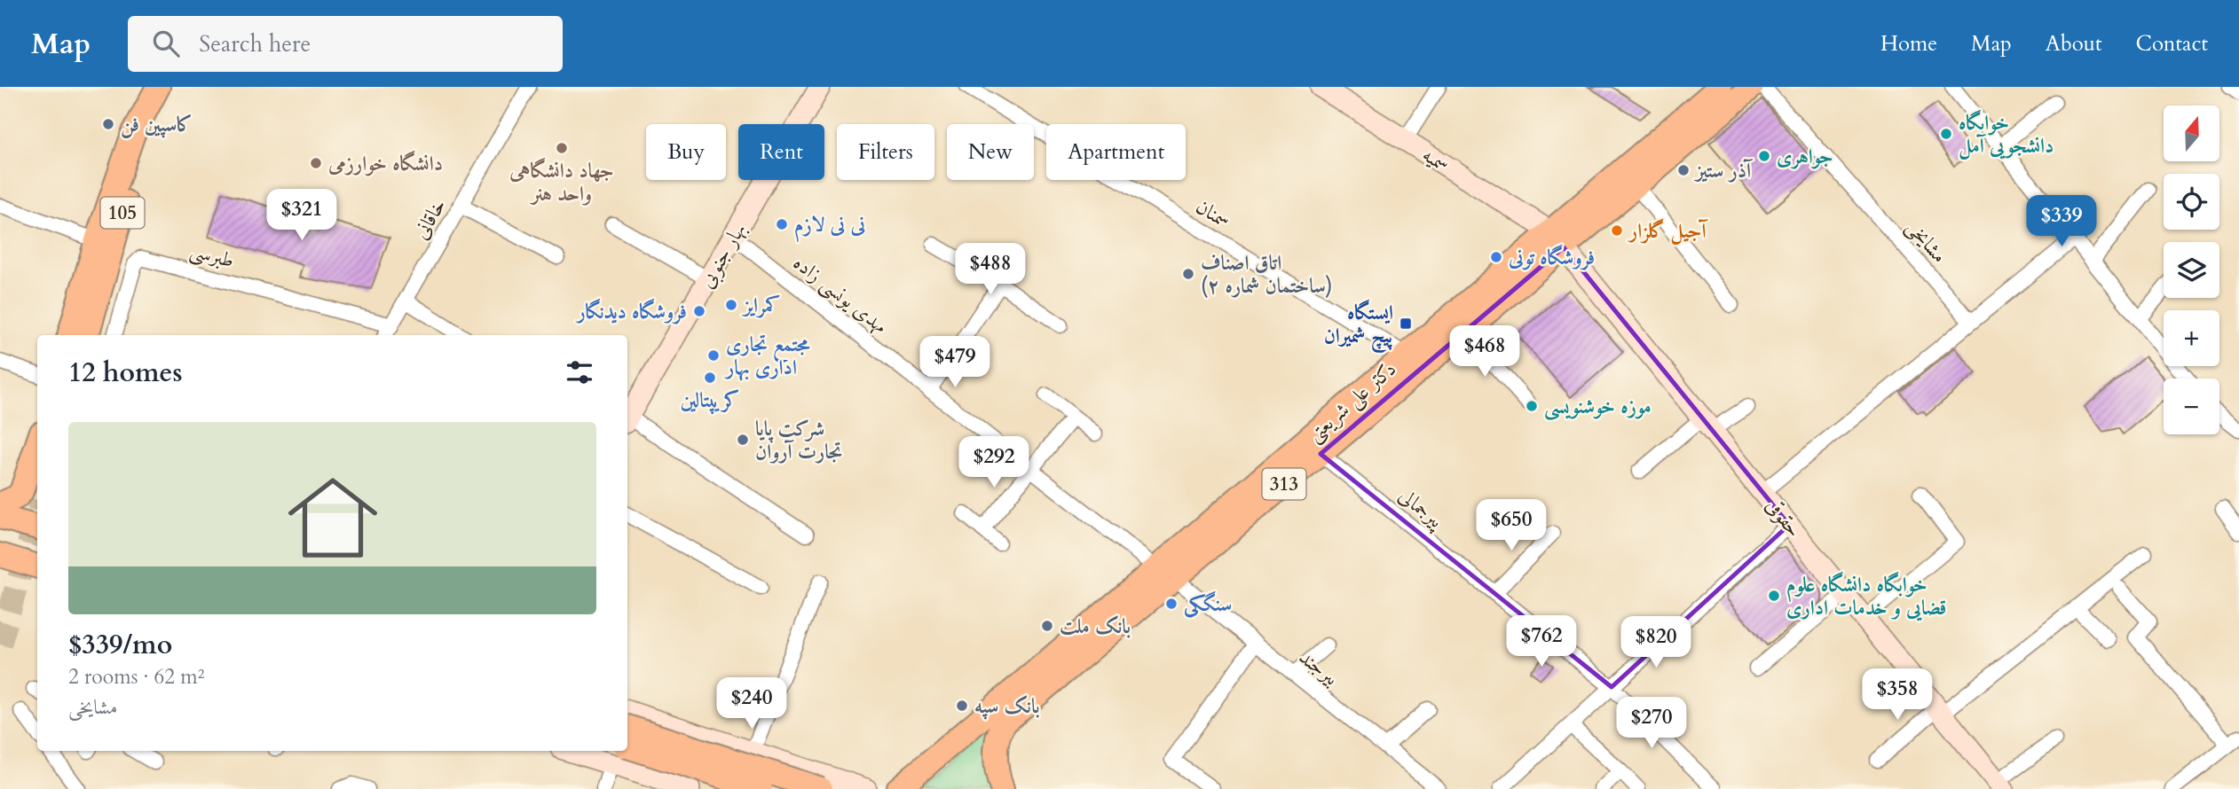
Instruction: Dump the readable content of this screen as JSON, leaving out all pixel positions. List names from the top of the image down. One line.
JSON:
{"streets":{"main road":["سمیه","105","بهار جنوبی","دکتر علی شریعتی","313","حقوقی"],"street":["سمنان","خاقانی","مشایخی","طبرسی","مهدی یونسی زاده","پیرجمالی","بیرجند"]},"crossings":[["سمیه","دکتر علی شریعتی"],["سمیه","حقوقی"],["سمنان","دکتر علی شریعتی"],["خاقانی","طبرسی"],["بهار جنوبی","مهدی یونسی زاده"],["مهدی یونسی زاده","دکتر علی شریعتی"],["مهدی یونسی زاده","بیرجند"],["دکتر علی شریعتی","پیرجمالی"],["دکتر علی شریعتی","حقوقی"],["دکتر علی شریعتی","بیرجند"]],"places":{"other":["کاسپین فن","خوابگاه دانشجویی آمل","جهاد دانشگاهی واحد هنر","جواهری","دانشگاه خوارزمی","آذر ستیز","نی نی لازم","آجیل گلزار","فروشگاه تونی","اتاق اصناف (ساختمان شماره ۲)","کمرایز","فروشگاه دیدنگار","مجتمع تجاری اداری بهار","کریپتالین","موزه خوشنویسی","شرکت پایا تجارت آروان","خوابگاه دانشگاه علوم قضایی و خدمات اداری","سنگکی","بانک ملت","بانک سپه"],"transit":["ایستگاه پیچ شمیران"]},"north":"top","page":{"header":"Map","search":"Search here","nav":["Home","Map","About","Contact"],"map_buttons":["+","−"],"chip":["Buy","Rent","Filters","New","Apartment"],"price":["$321","$339","$488","$468","$479","$292","$650","$762","$820","$358","$240","$270"],"heading":"12 homes","list":[{"name":"$339/mo","note":"2 rooms · 62 m² · مشایخی"}]}}
